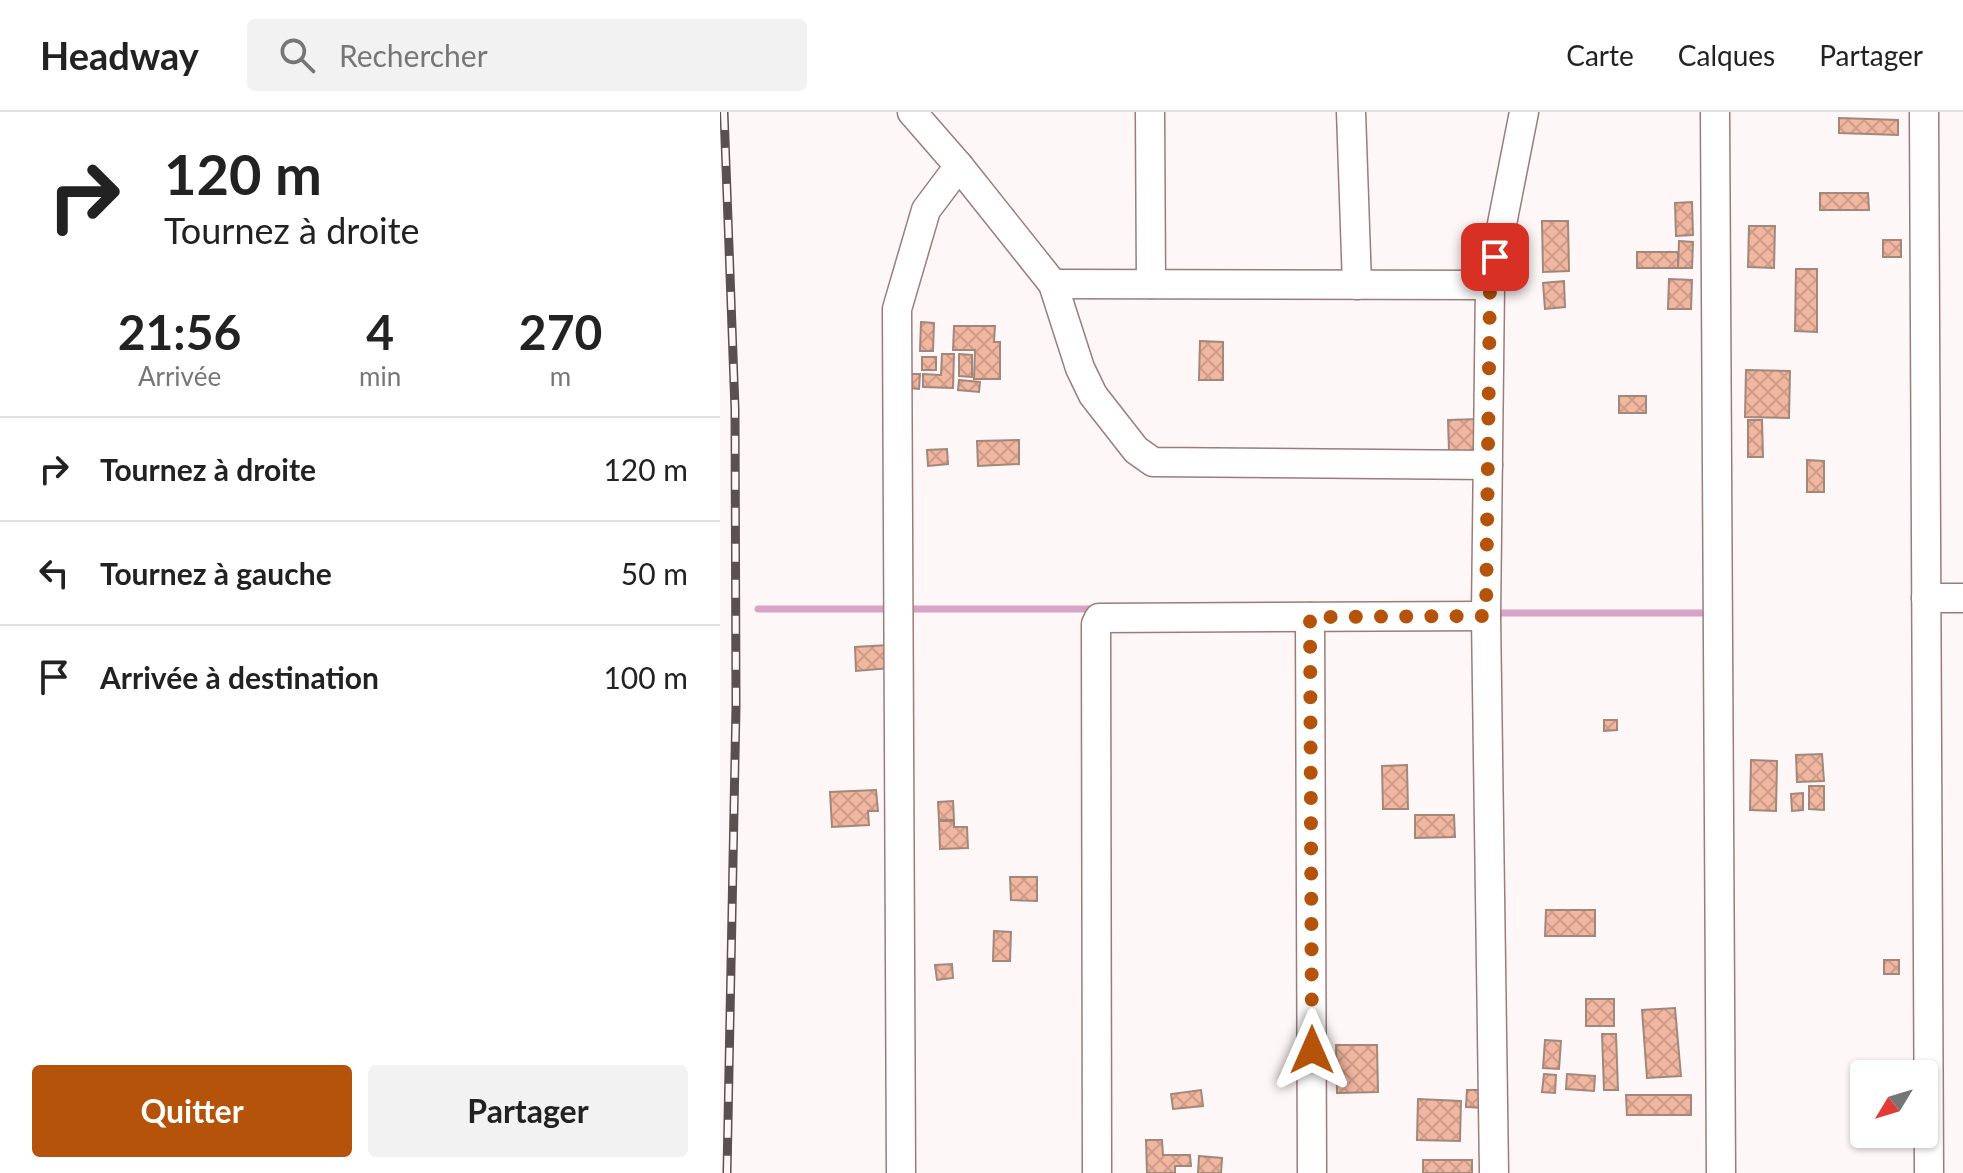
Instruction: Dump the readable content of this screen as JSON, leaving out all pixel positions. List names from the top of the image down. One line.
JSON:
{"north":"bottom left","page":{"header":"Headway","search":"Rechercher","nav":["Carte","Calques","Partager"],"turn":["120 m","Tournez à droite"],"eta":["21:56","Arrivée","4","min","270","m"],"list":[{"name":"Tournez à droite","value":"120 m"},{"name":"Tournez à gauche","value":"50 m"},{"name":"Arrivée à destination","value":"100 m"}],"buttons":["Quitter","Partager"]}}
